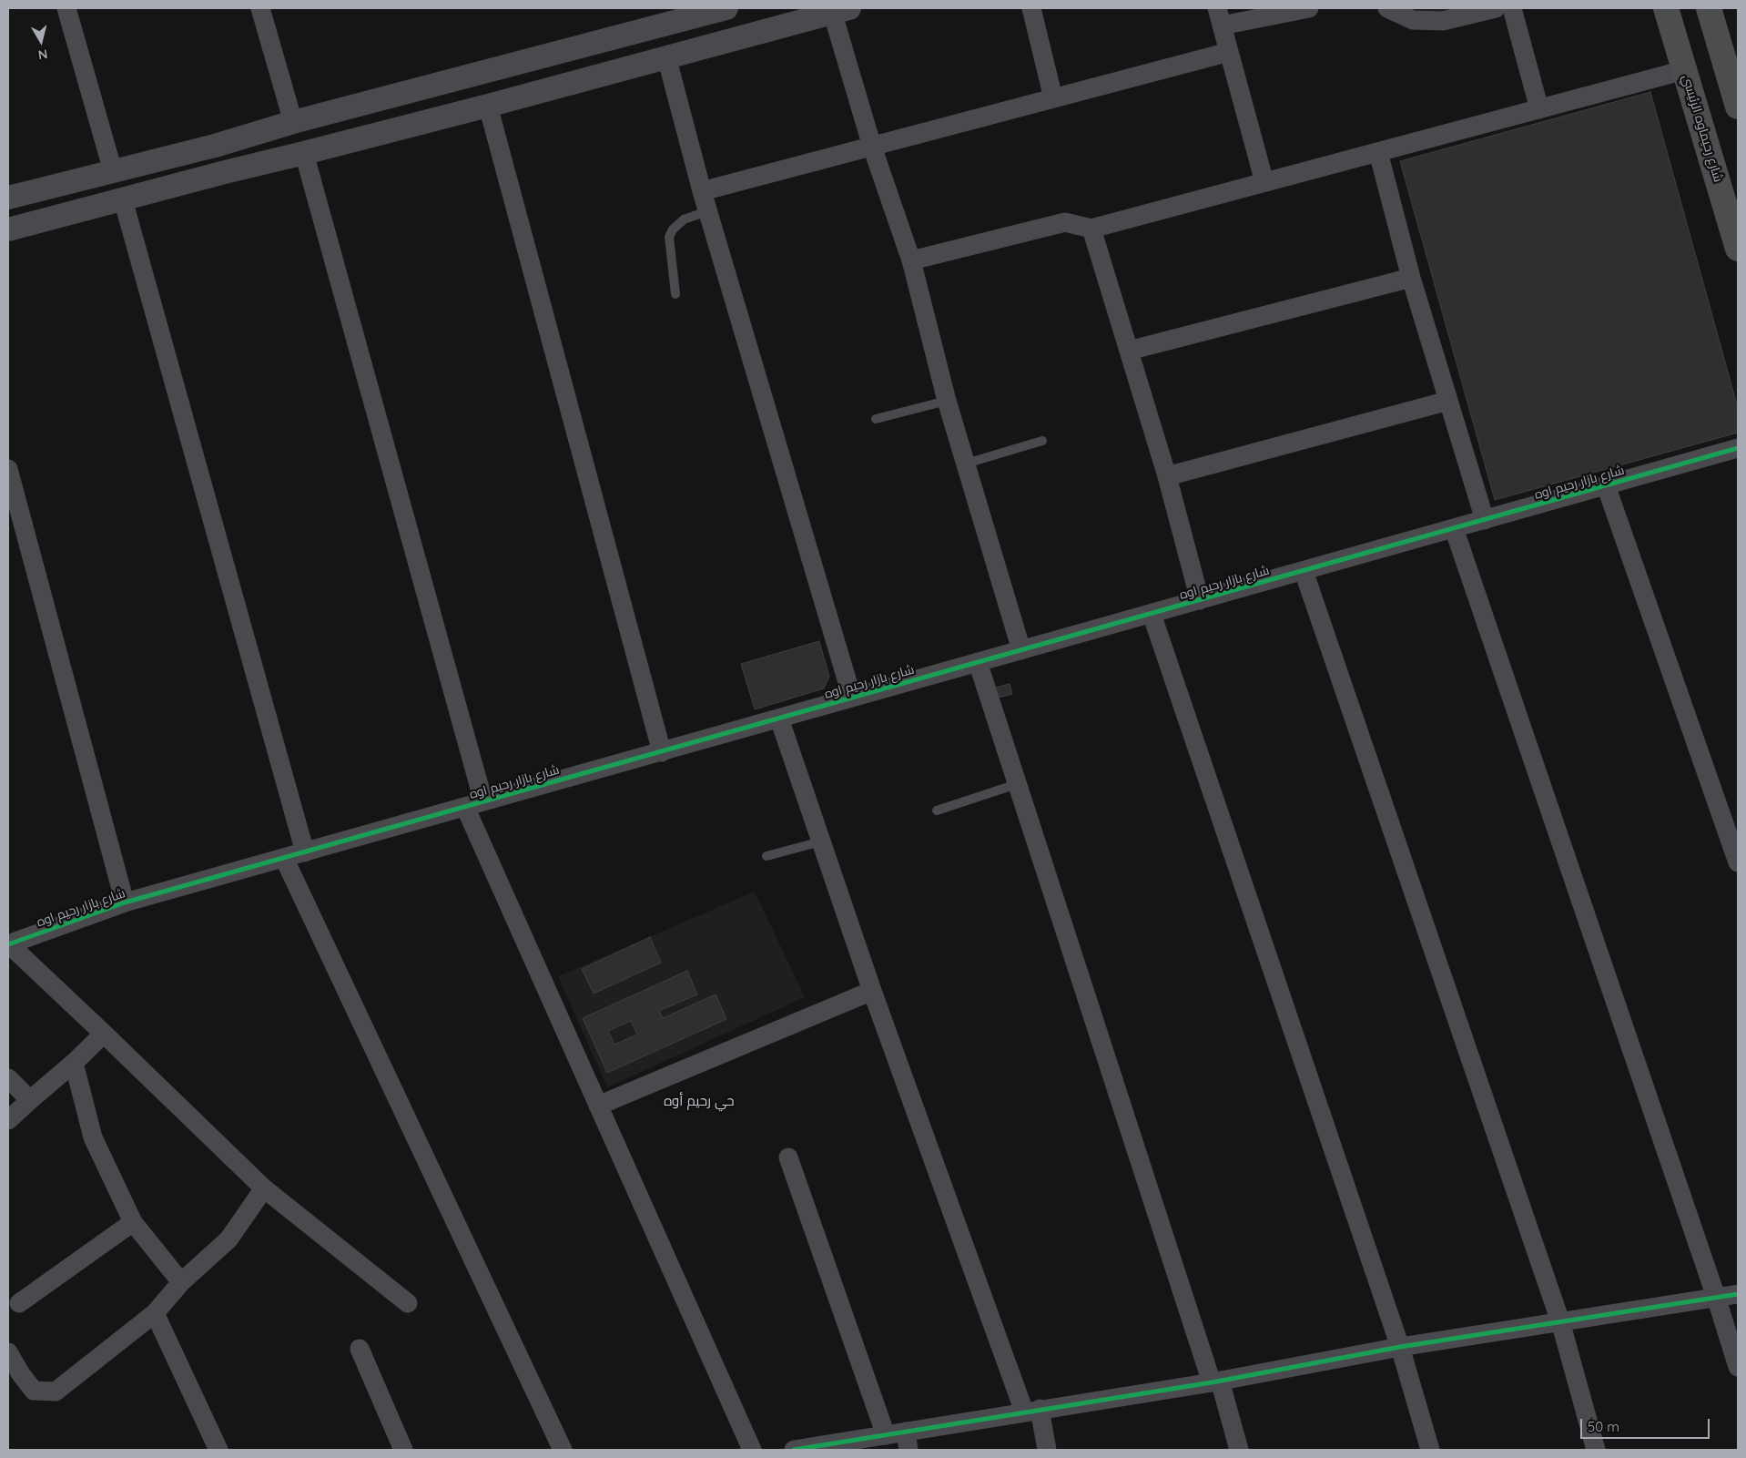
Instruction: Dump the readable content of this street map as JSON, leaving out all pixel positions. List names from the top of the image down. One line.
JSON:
{"streets":{"main road":["شارع رحيماوه الرئيسي"],"street":["شارع بازار رحيم اوه"]},"districts":["حي رحيم أوه"],"scale_bar":"50 m","north":"bottom"}
